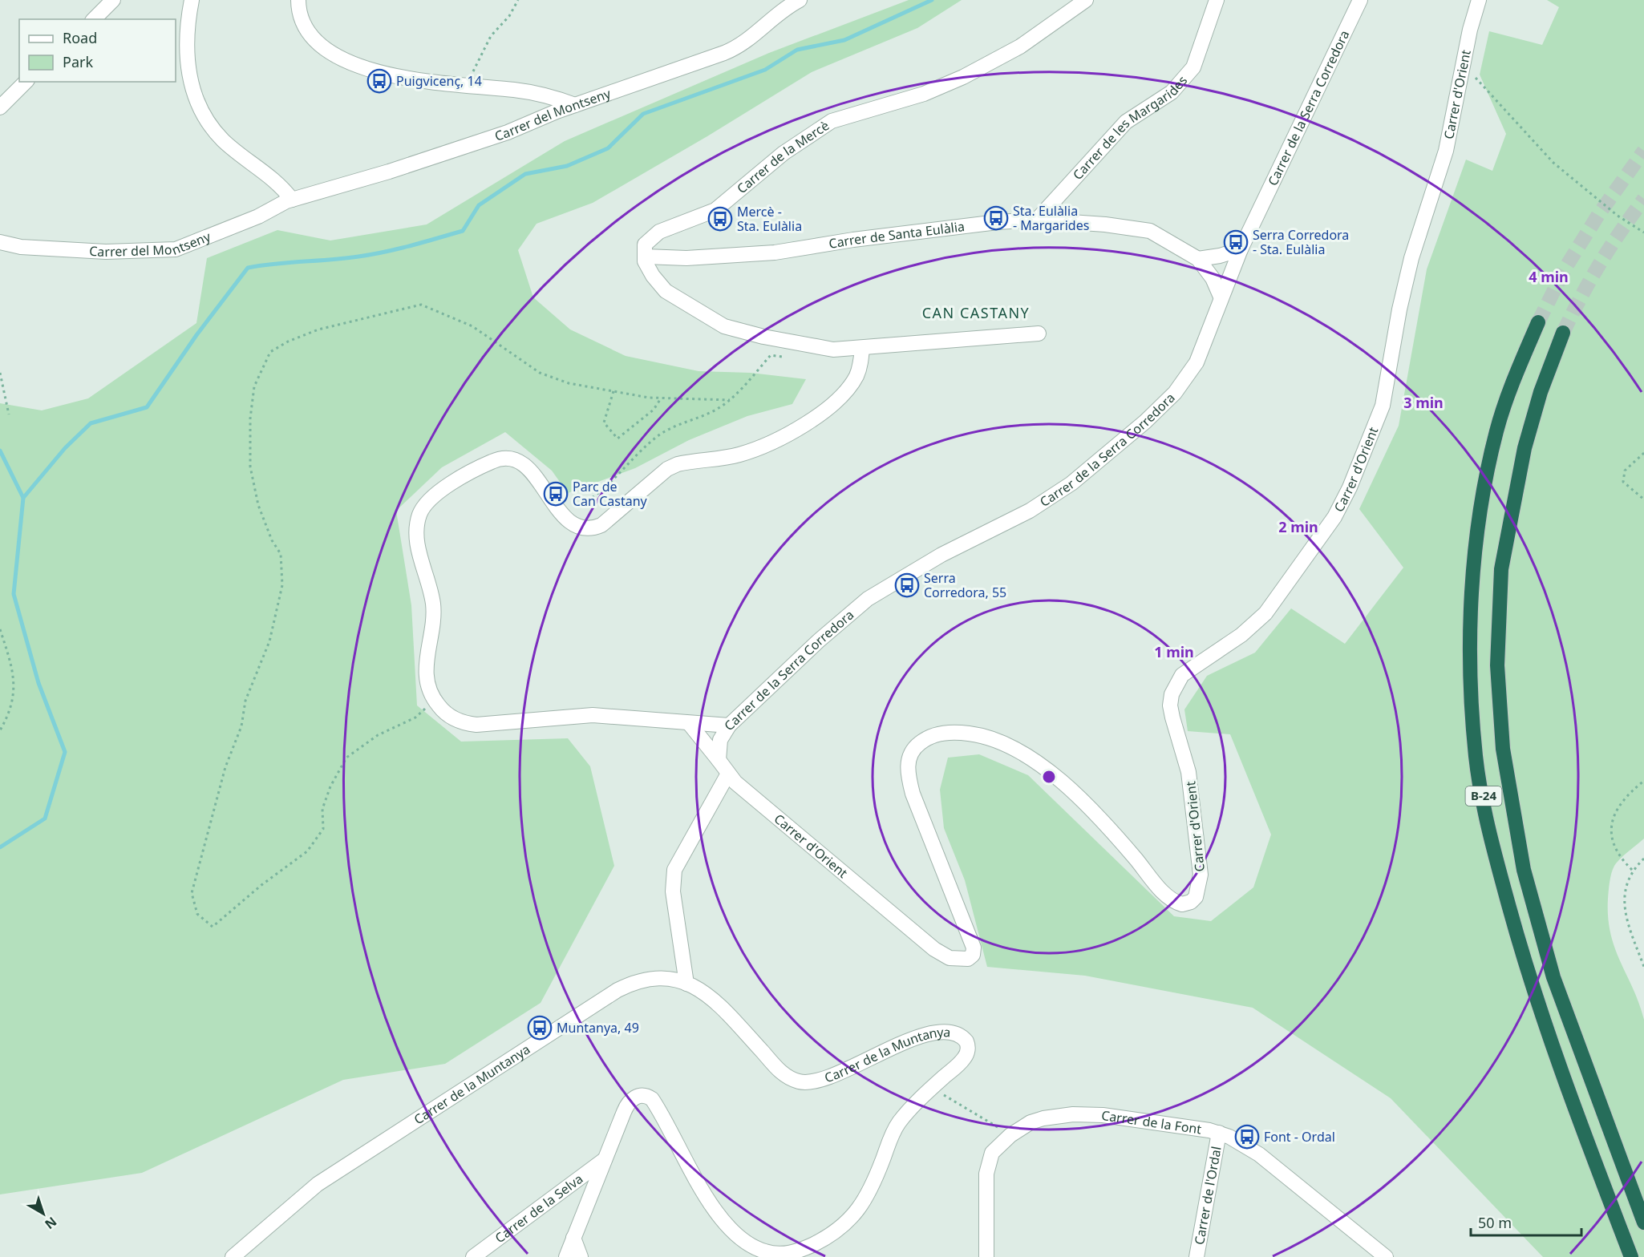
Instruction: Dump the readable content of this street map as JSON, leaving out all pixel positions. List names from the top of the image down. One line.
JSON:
{"streets":{"highway":["B-24"],"street":["Carrer d'Orient","Carrer de la Serra Corredora","Carrer del Montseny","Carrer de les Margarides","Carrer de la Mercè","Carrer de Santa Eulàlia","Carrer de la Muntanya","Carrer de la Font","Carrer de l'Ordal","Carrer de la Selva"]},"crossings":[["Carrer d'Orient","Carrer de la Serra Corredora"],["Carrer de la Serra Corredora","Carrer de Santa Eulàlia"],["Carrer de les Margarides","Carrer de Santa Eulàlia"],["Carrer de la Mercè","Carrer de Santa Eulàlia"],["Carrer de la Muntanya","Carrer de la Selva"],["Carrer de la Font","Carrer de l'Ordal"]],"districts":["CAN CASTANY"],"places":{"bus stop":["Puigvicenç, 14","Sta. Eulàlia - Margarides","Mercè - Sta. Eulàlia","Serra Corredora - Sta. Eulàlia","Parc de Can Castany","Serra Corredora, 55","Muntanya, 49","Font - Ordal"]},"legend":["Road","Park"],"scale_bar":"50 m","north":"bottom right","rings":["4 min","3 min","2 min","1 min"]}
